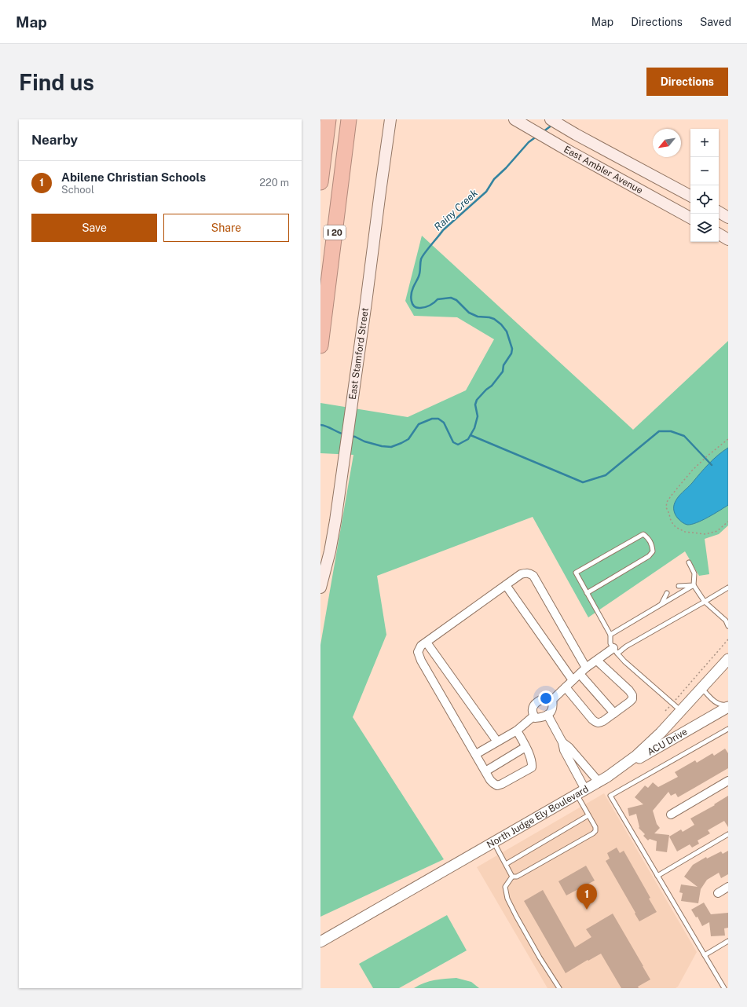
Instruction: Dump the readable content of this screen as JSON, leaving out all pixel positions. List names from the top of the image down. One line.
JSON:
{"streets":{"highway":["I 20"],"main road":["East Ambler Avenue","East Stamford Street"],"street":["ACU Drive","North Judge Ely Boulevard"]},"crossings":[["ACU Drive","North Judge Ely Boulevard"]],"water":["Rainy Creek"],"north":"bottom left","page":{"header":"Map","nav":["Map","Directions","Saved"],"buttons":["Directions",["Save","Share"]],"title":"Find us","heading":"Nearby","map_buttons":["+","−"],"list":[{"mark":"1","name":"Abilene Christian Schools","note":"School","value":"220 m"}],"pins":"1"}}
